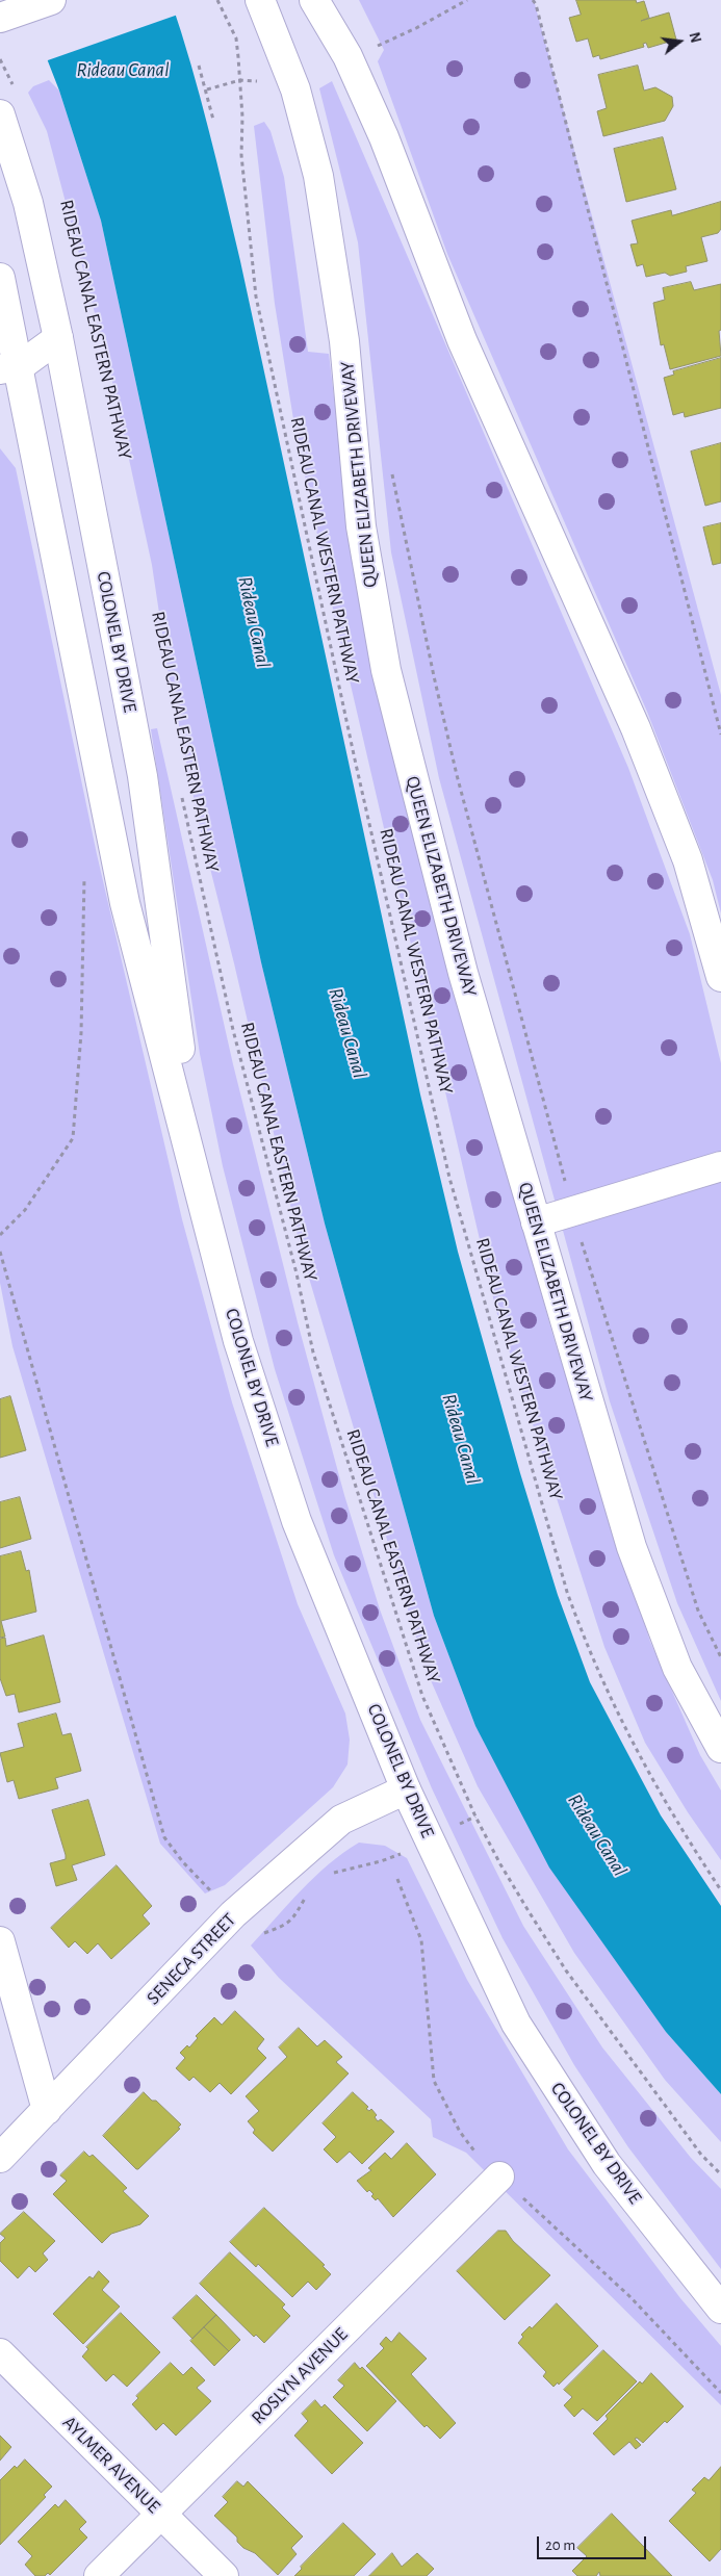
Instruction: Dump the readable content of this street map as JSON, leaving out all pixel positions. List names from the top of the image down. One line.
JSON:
{"streets":{"main road":["QUEEN ELIZABETH DRIVEWAY","COLONEL BY DRIVE","SENECA STREET","ROSLYN AVENUE","AYLMER AVENUE"],"path":["RIDEAU CANAL EASTERN PATHWAY","RIDEAU CANAL WESTERN PATHWAY"]},"crossings":[["COLONEL BY DRIVE","SENECA STREET"],["ROSLYN AVENUE","AYLMER AVENUE"]],"water":["Rideau Canal"],"scale_bar":"20 m","north":"right"}
